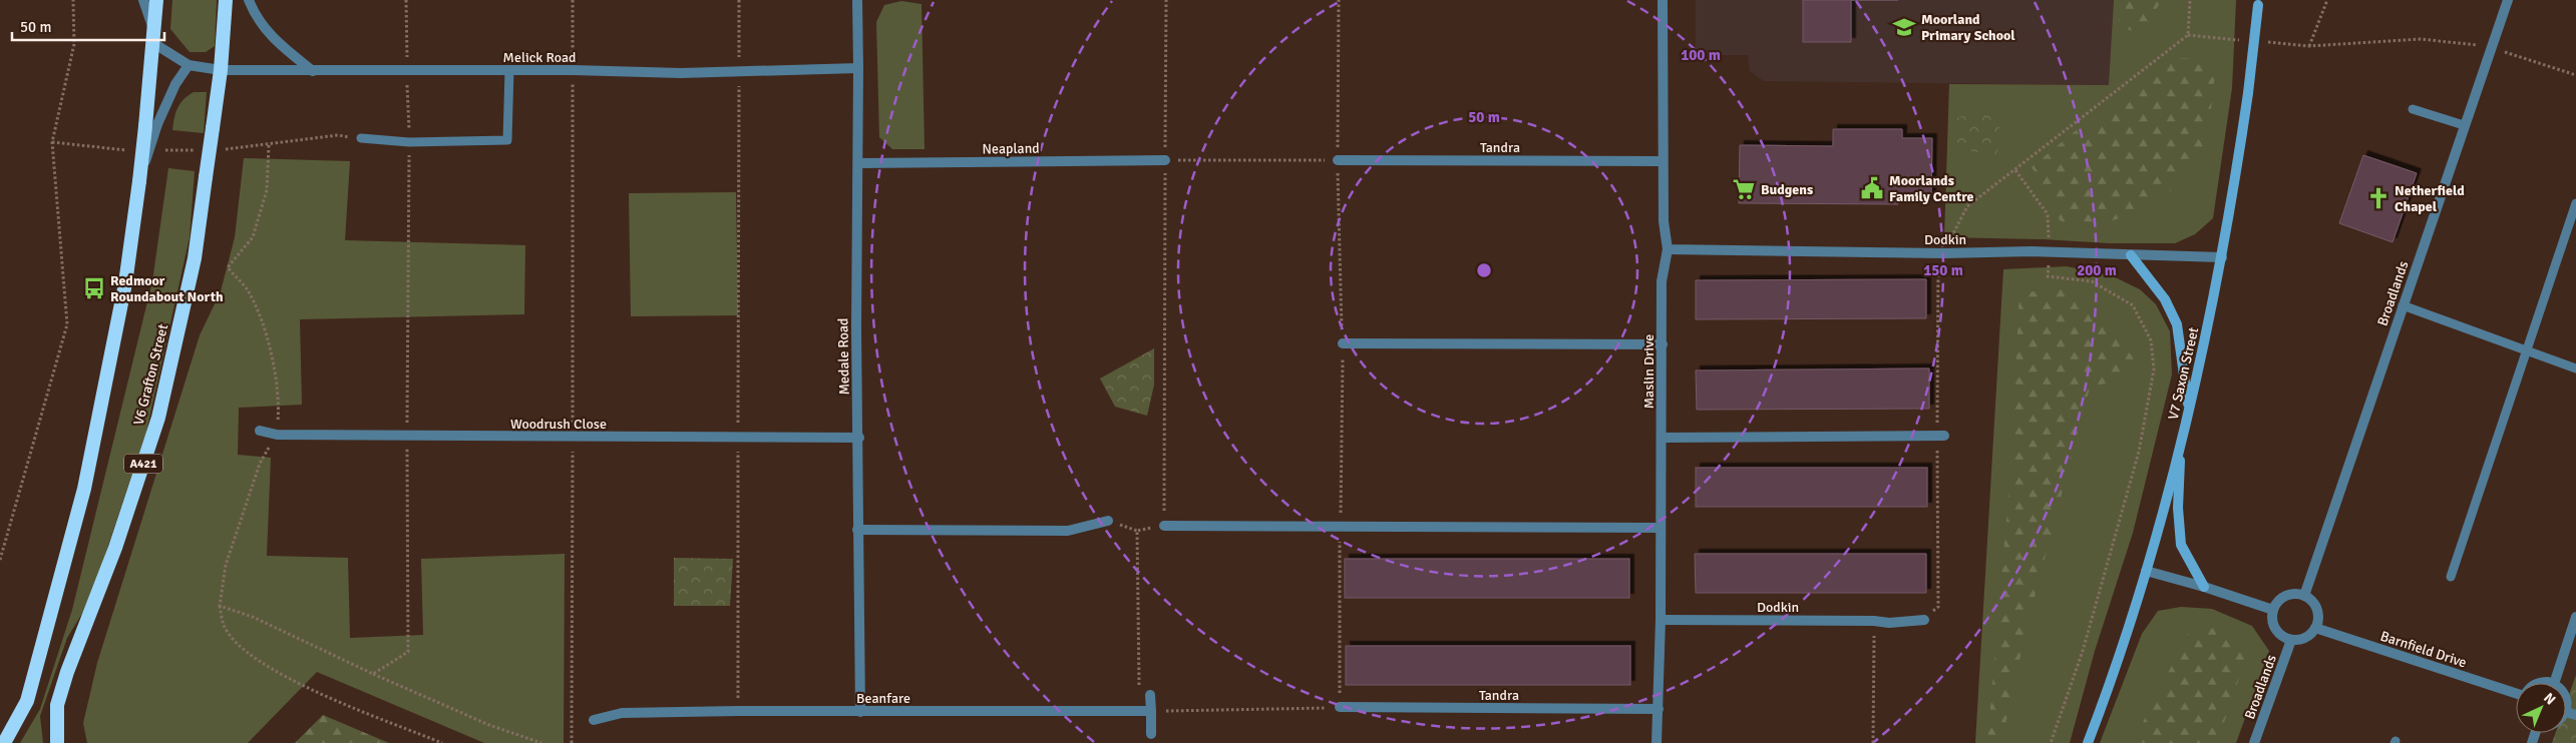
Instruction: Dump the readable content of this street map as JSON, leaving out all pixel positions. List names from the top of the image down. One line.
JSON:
{"streets":{"highway":["V6 Grafton Street","A421"],"main road":["V7 Saxon Street"],"street":["Melick Road","Tandra","Neapland","Dodkin","Broadlands","Medale Road","Maslin Drive","Woodrush Close","Barnfield Drive","Beanfare"]},"crossings":[["Melick Road","Medale Road"],["Melick Road","V6 Grafton Street"],["Tandra","Maslin Drive"],["Neapland","Medale Road"],["Dodkin","Maslin Drive"],["Dodkin","V7 Saxon Street"],["Broadlands","Barnfield Drive"],["Medale Road","Woodrush Close"],["Medale Road","Beanfare"]],"places":{"school or university":["Moorland Primary School"],"public building":["Moorlands Family Centre"],"supermarket":["Budgens"],"church":["Netherfield Chapel"],"bus stop":["Redmoor Roundabout North"]},"scale_bar":"50 m","north":"top right","rings":["100 m","50 m","150 m","200 m"]}
